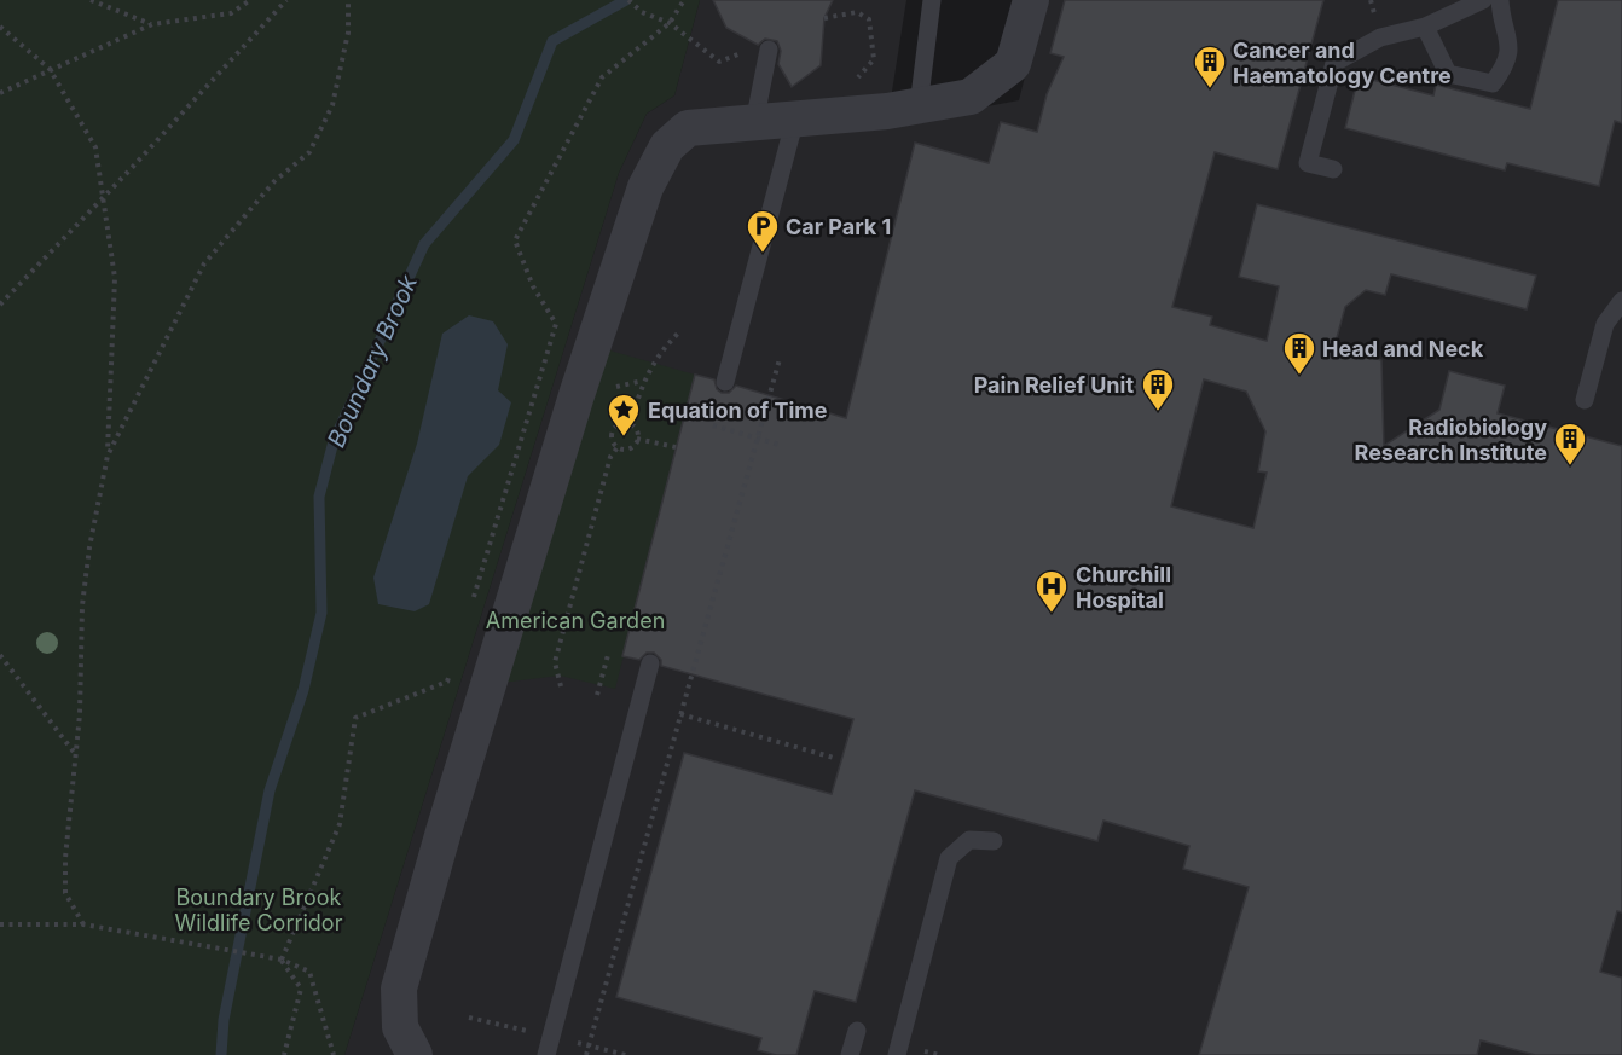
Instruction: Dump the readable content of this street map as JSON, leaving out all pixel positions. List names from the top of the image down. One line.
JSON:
{"water":["Boundary Brook"],"parks":["American Garden","Boundary Brook Wildlife Corridor"],"places":{"building":["Cancer and Haematology Centre","Head and Neck","Pain Relief Unit","Radiobiology Research Institute"],"parking":["Car Park 1"],"place":["Equation of Time"],"hospital":["Churchill Hospital"]}}
